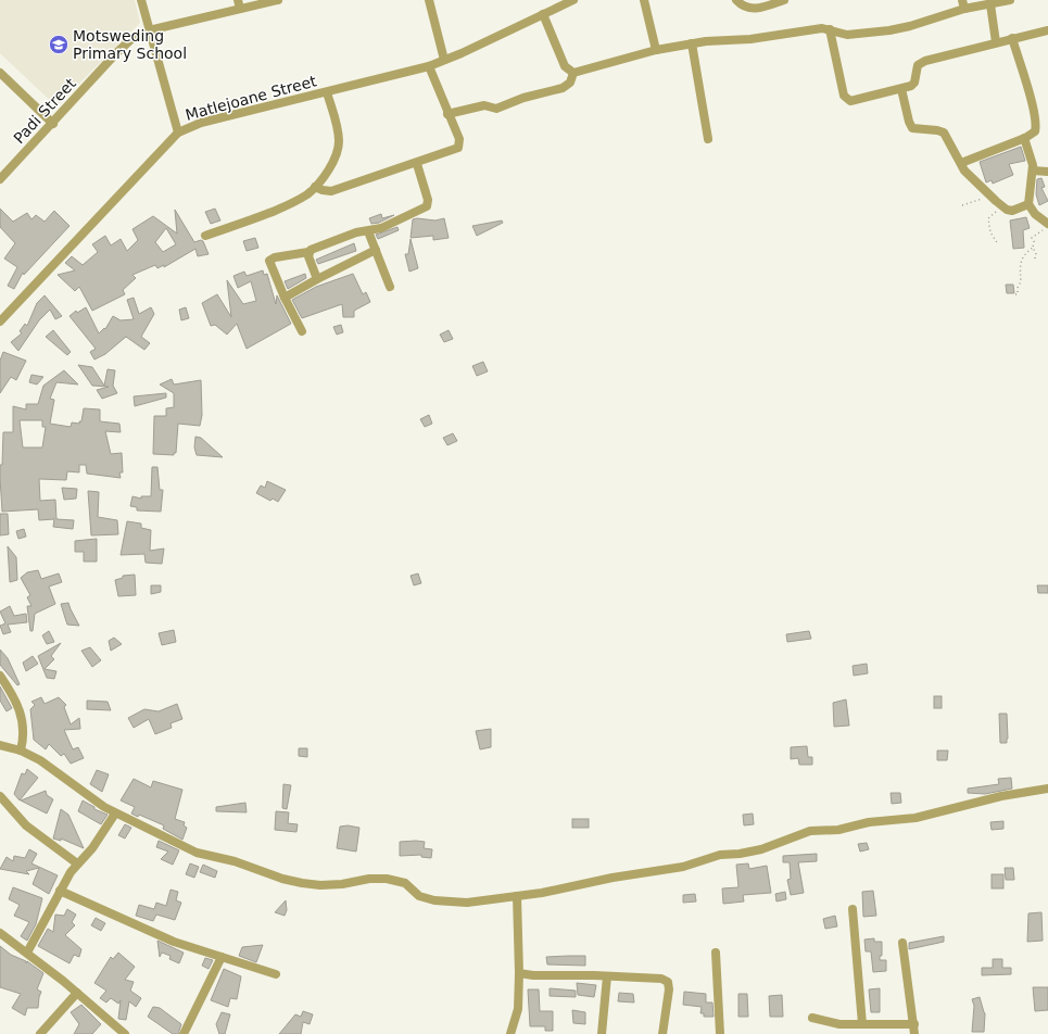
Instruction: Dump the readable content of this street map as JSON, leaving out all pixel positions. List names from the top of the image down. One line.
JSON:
{"streets":{"street":["Matlejoane Street","Padi Street"]},"places":{"school or university":["Motsweding Primary School"]}}
